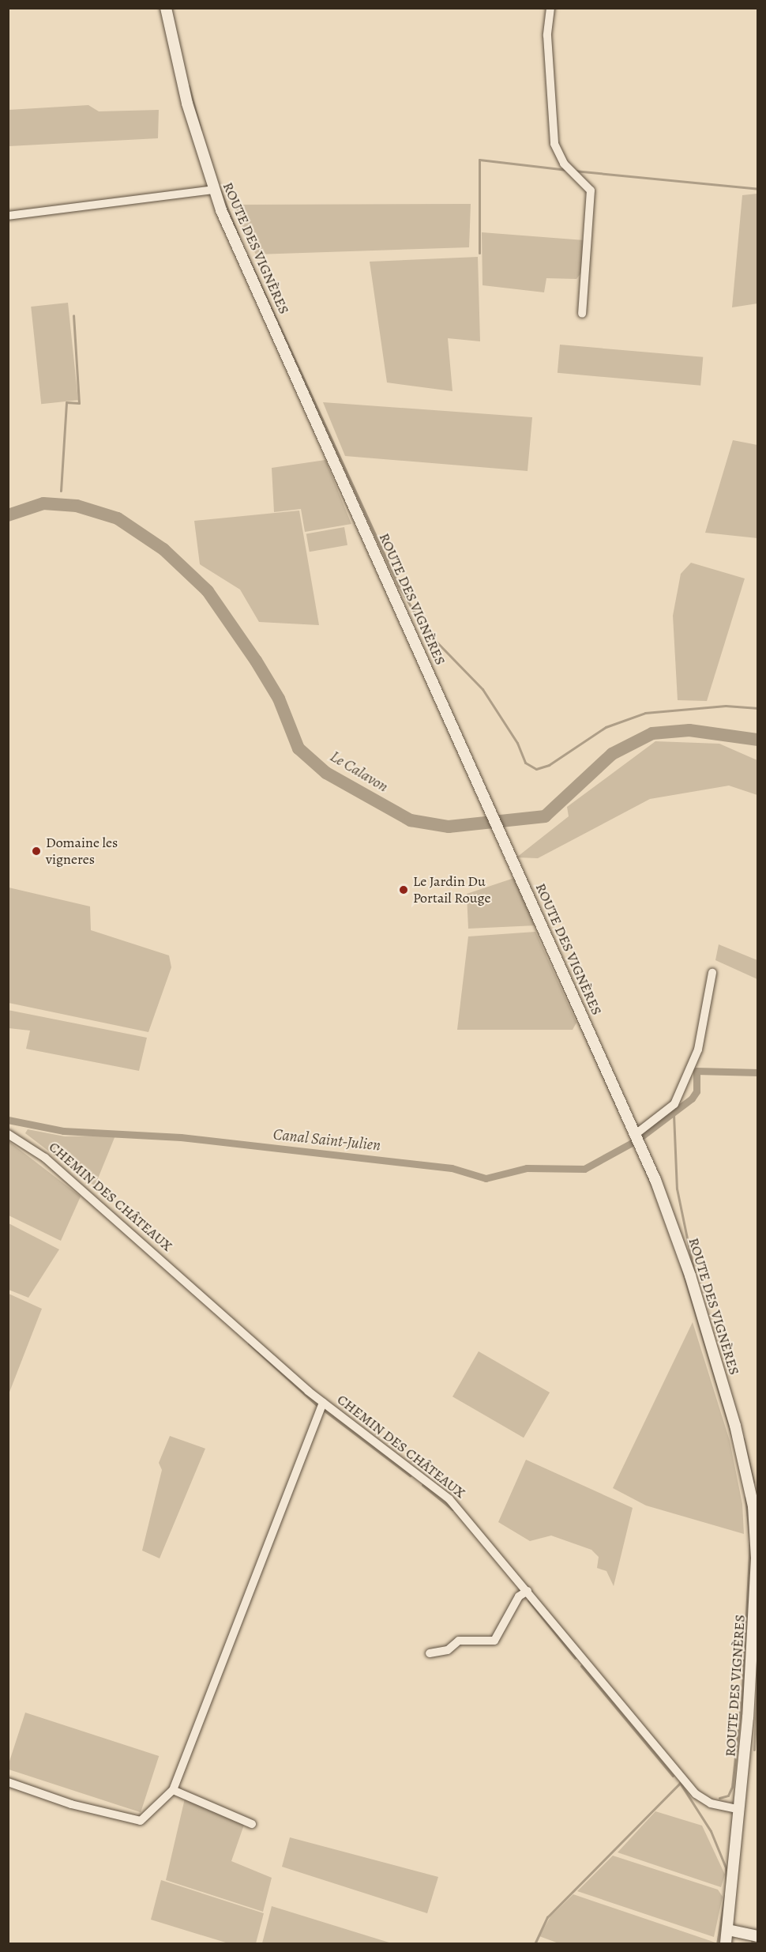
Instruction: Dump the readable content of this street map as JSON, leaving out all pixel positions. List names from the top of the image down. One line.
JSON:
{"streets":{"street":["ROUTE DES VIGNÈRES","CHEMIN DES CHÂTEAUX"]},"crossings":[["ROUTE DES VIGNÈRES","CHEMIN DES CHÂTEAUX"]],"water":["Le Calavon","Canal Saint-Julien"],"places":["Domaine les vigneres","Le Jardin Du Portail Rouge"]}
